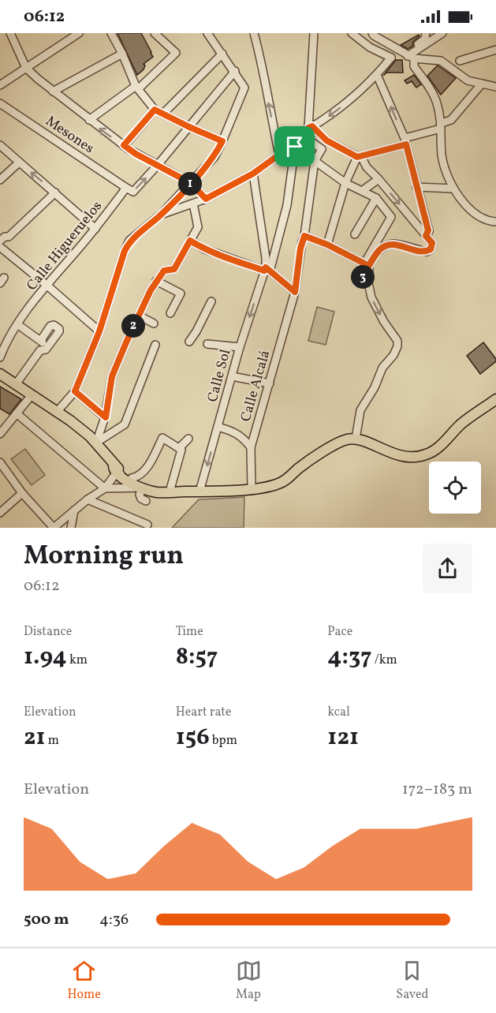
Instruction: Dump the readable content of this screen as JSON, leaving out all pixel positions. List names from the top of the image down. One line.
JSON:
{"streets":{"street":["Mesones","Calle Higueruelos","Calle Sol","Calle Alcalá"]},"crossings":[["Mesones","Calle Higueruelos"]],"page":{"status":"06:12","pins":["1","3","2"],"heading":["Morning run","06:12"],"stats":[["Distance","1.94 km"],["Time","8:57"],["Pace","4:37 /km"],["Elevation","21 m"],["Heart rate","156 bpm"],["kcal","121"]],"chart":["Elevation","172–183 m"],"list":[{"name":"500 m","note":"4:36"}],"tabs":["Home","Map","Saved"]}}
